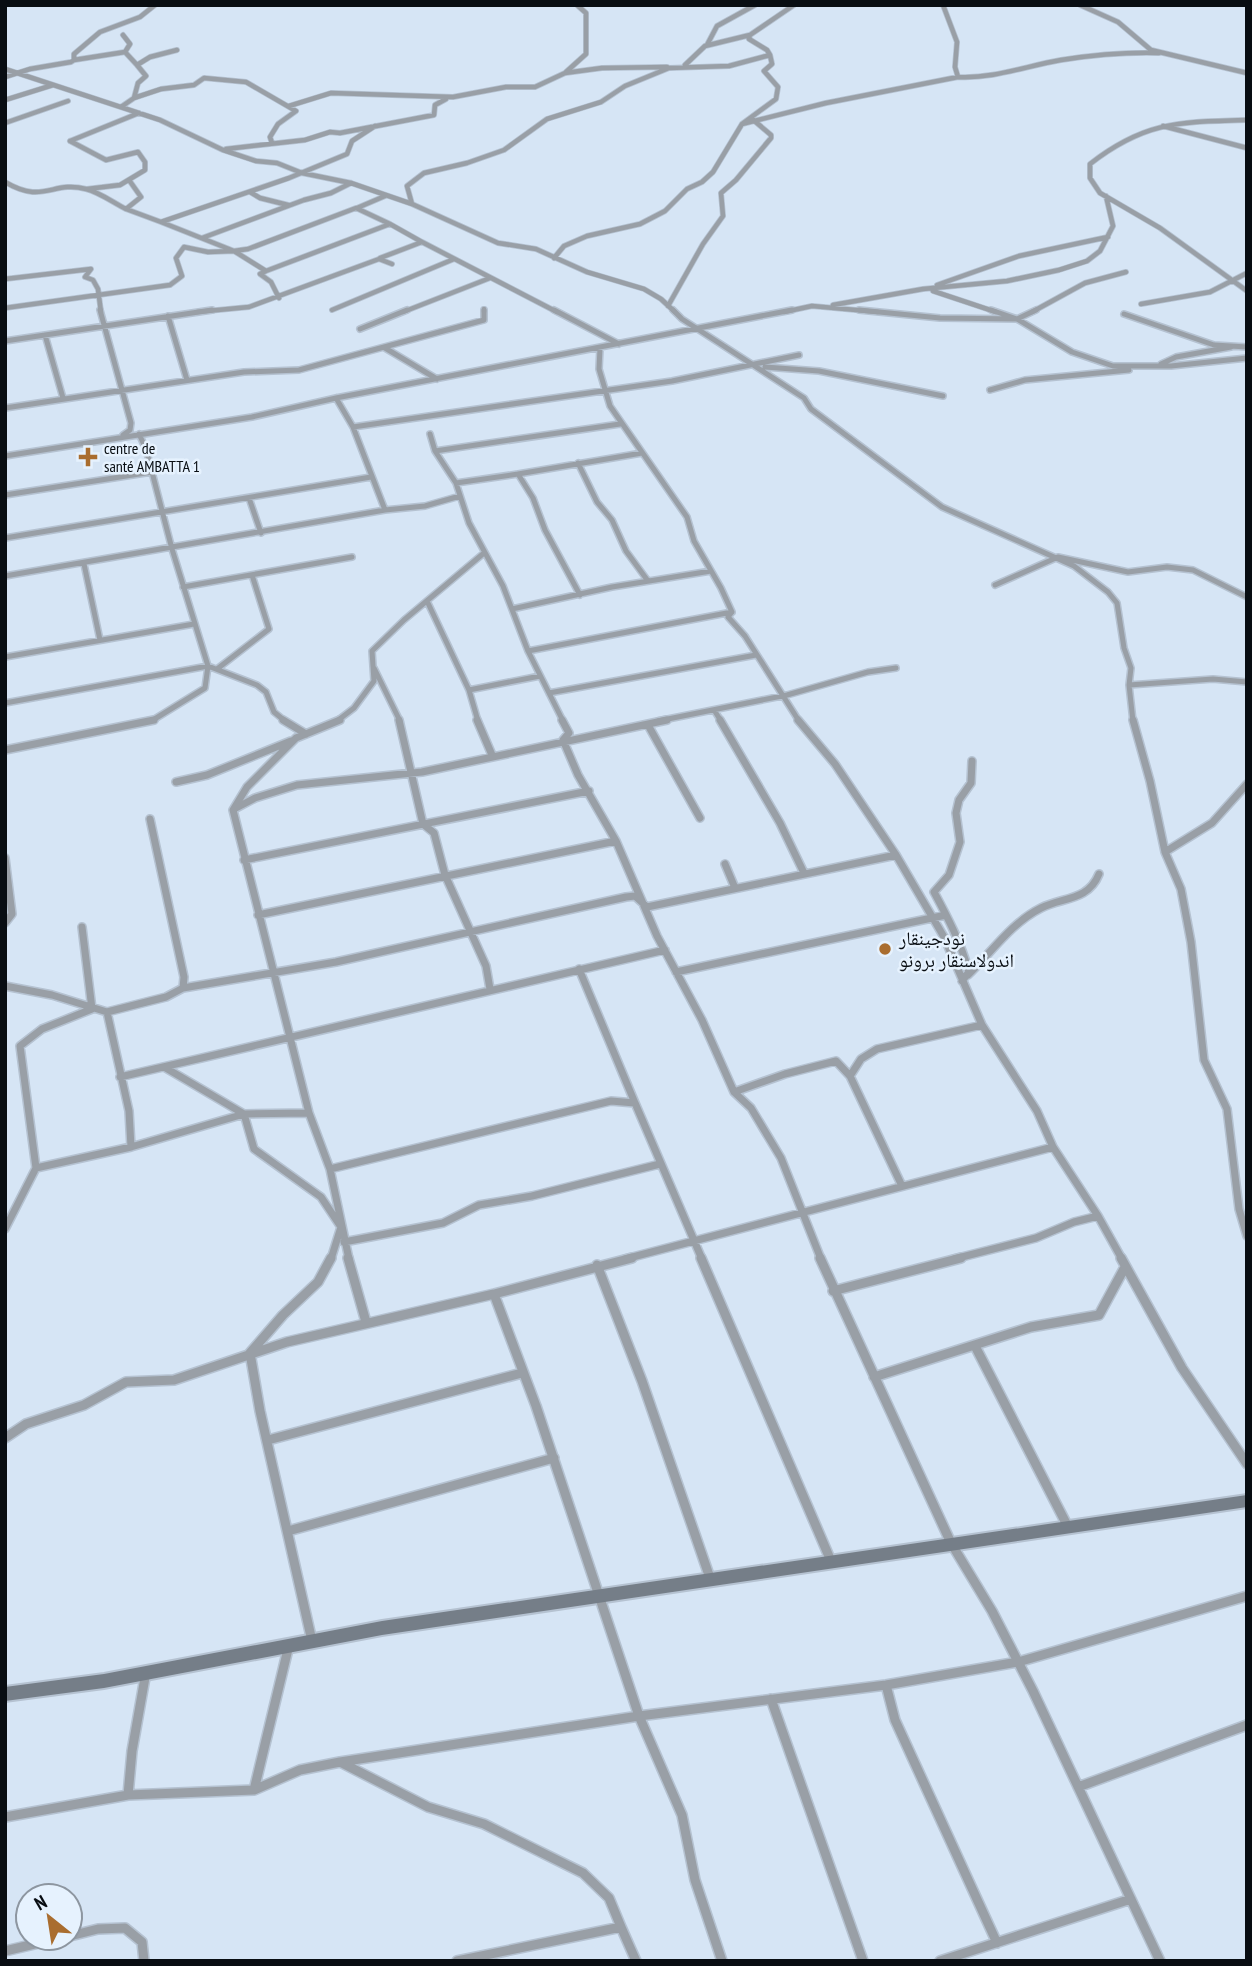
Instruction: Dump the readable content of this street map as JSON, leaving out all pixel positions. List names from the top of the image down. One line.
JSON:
{"places":{"health":["centre de santé AMBATTA 1"],"other":["نودجينقار اندولاسنقار برونو"]},"north":"top left"}
